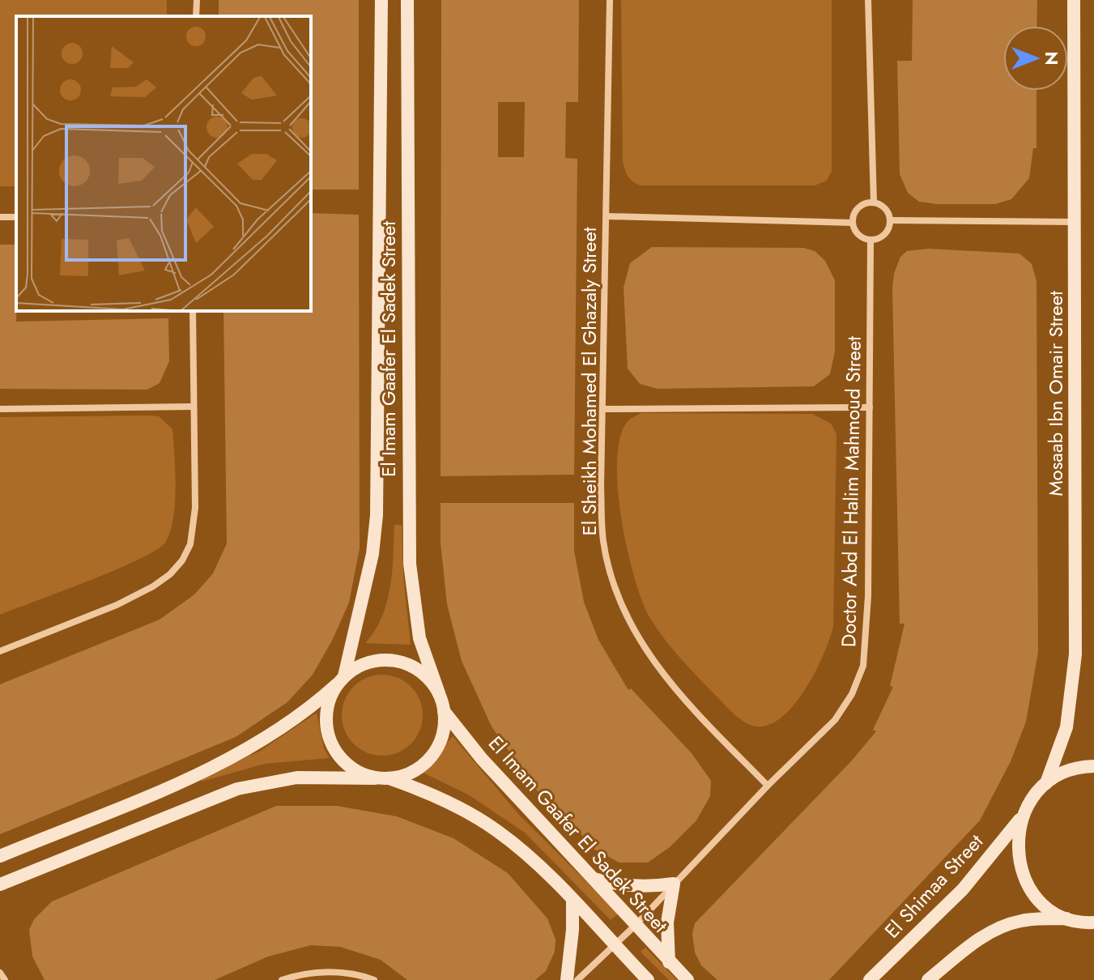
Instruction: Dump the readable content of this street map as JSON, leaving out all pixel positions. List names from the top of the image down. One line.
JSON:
{"streets":{"street":["El Imam Gaafer El Sadek Street","El Sheikh Mohamed El Ghazaly Street","Mosaab Ibn Omair Street","Doctor Abd El Halim Mahmoud Street","El Shimaa Street"]},"crossings":[["El Imam Gaafer El Sadek Street","Doctor Abd El Halim Mahmoud Street"],["El Sheikh Mohamed El Ghazaly Street","Doctor Abd El Halim Mahmoud Street"],["Mosaab Ibn Omair Street","El Shimaa Street"]],"north":"right"}
